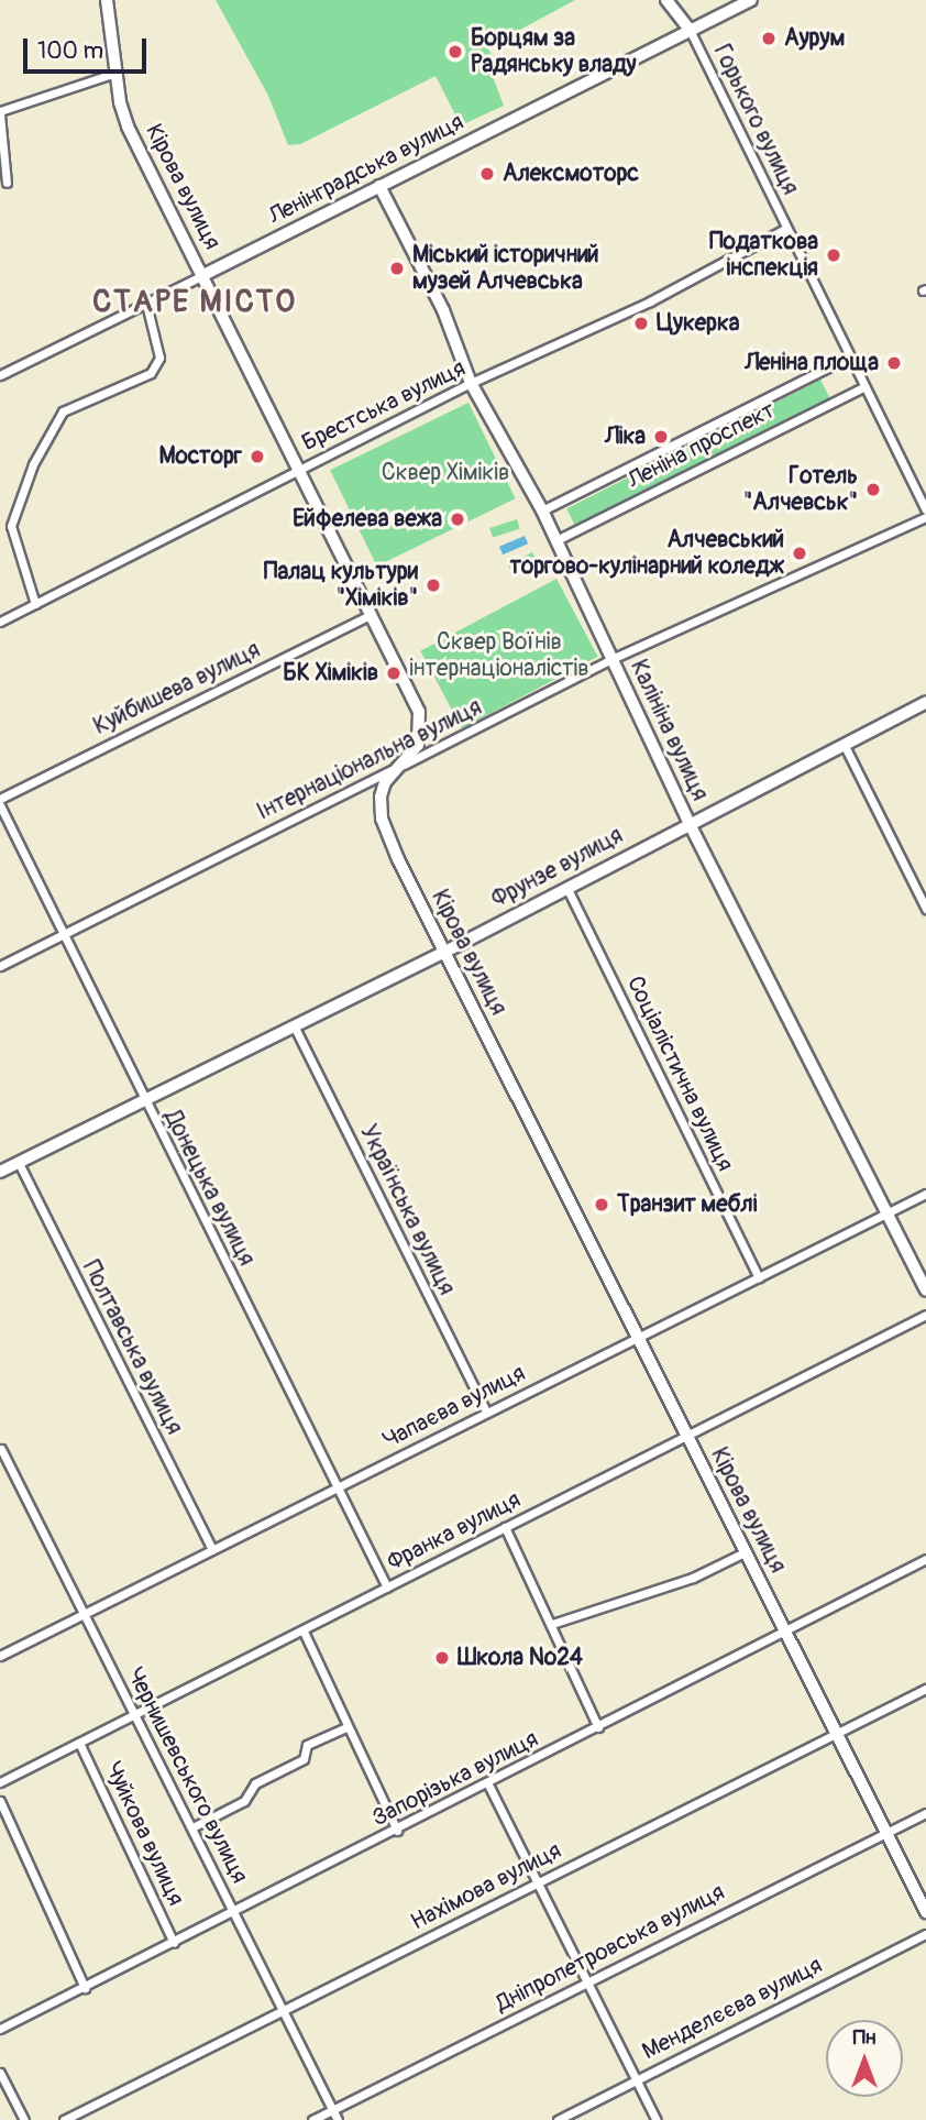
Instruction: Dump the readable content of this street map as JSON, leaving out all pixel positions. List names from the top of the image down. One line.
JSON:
{"streets":{"street":["Горького вулиця","Ленінградська вулиця","Кірова вулиця","Брестська вулиця","Леніна проспект","Куйбишева вулиця","Калініна вулиця","Інтернаціональна вулиця","Фрунзе вулиця","Соціалістична вулиця","Донецька вулиця","Українська вулиця","Полтавська вулиця","Чапаєва вулиця","Франка вулиця","Чернишевського вулиця","Запорізька вулиця","Чуйкова вулиця","Нахімова вулиця","Дніпропетровська вулиця","Менделєєва вулиця"]},"crossings":[["Горького вулиця","Ленінградська вулиця"],["Горького вулиця","Брестська вулиця"],["Горького вулиця","Леніна проспект"],["Ленінградська вулиця","Кірова вулиця"],["Ленінградська вулиця","Калініна вулиця"],["Кірова вулиця","Брестська вулиця"],["Кірова вулиця","Куйбишева вулиця"],["Кірова вулиця","Інтернаціональна вулиця"],["Кірова вулиця","Фрунзе вулиця"],["Кірова вулиця","Чапаєва вулиця"],["Кірова вулиця","Франка вулиця"],["Кірова вулиця","Запорізька вулиця"],["Кірова вулиця","Нахімова вулиця"],["Кірова вулиця","Дніпропетровська вулиця"],["Брестська вулиця","Калініна вулиця"],["Леніна проспект","Калініна вулиця"],["Калініна вулиця","Інтернаціональна вулиця"],["Калініна вулиця","Фрунзе вулиця"],["Калініна вулиця","Чапаєва вулиця"],["Інтернаціональна вулиця","Донецька вулиця"],["Фрунзе вулиця","Соціалістична вулиця"],["Фрунзе вулиця","Донецька вулиця"],["Фрунзе вулиця","Українська вулиця"],["Фрунзе вулиця","Полтавська вулиця"],["Соціалістична вулиця","Чапаєва вулиця"],["Донецька вулиця","Чапаєва вулиця"],["Донецька вулиця","Франка вулиця"],["Українська вулиця","Чапаєва вулиця"],["Полтавська вулиця","Чапаєва вулиця"],["Чапаєва вулиця","Чернишевського вулиця"],["Франка вулиця","Чернишевського вулиця"],["Франка вулиця","Чуйкова вулиця"],["Чернишевського вулиця","Запорізька вулиця"],["Чернишевського вулиця","Нахімова вулиця"],["Чернишевського вулиця","Дніпропетровська вулиця"],["Запорізька вулиця","Чуйкова вулиця"]],"districts":["СТАРЕ МІСТО"],"parks":["Сквер Хіміків","Сквер Воїнів інтернаціоналістів"],"places":["Аурум","Борцям за Радянську владу","Алексмоторс","Податкова інспекція","Міський історичний музей Алчевська","Цукерка","Леніна площа","Ліка","Мосторг","Готель \"Алчевськ\"","Ейфелева вежа","Алчевський торгово-кулінарний коледж","Палац культури \"Хіміків\"","БК Хіміків","Транзит меблі","Школа №24"],"scale_bar":"100 m","north":"top"}
